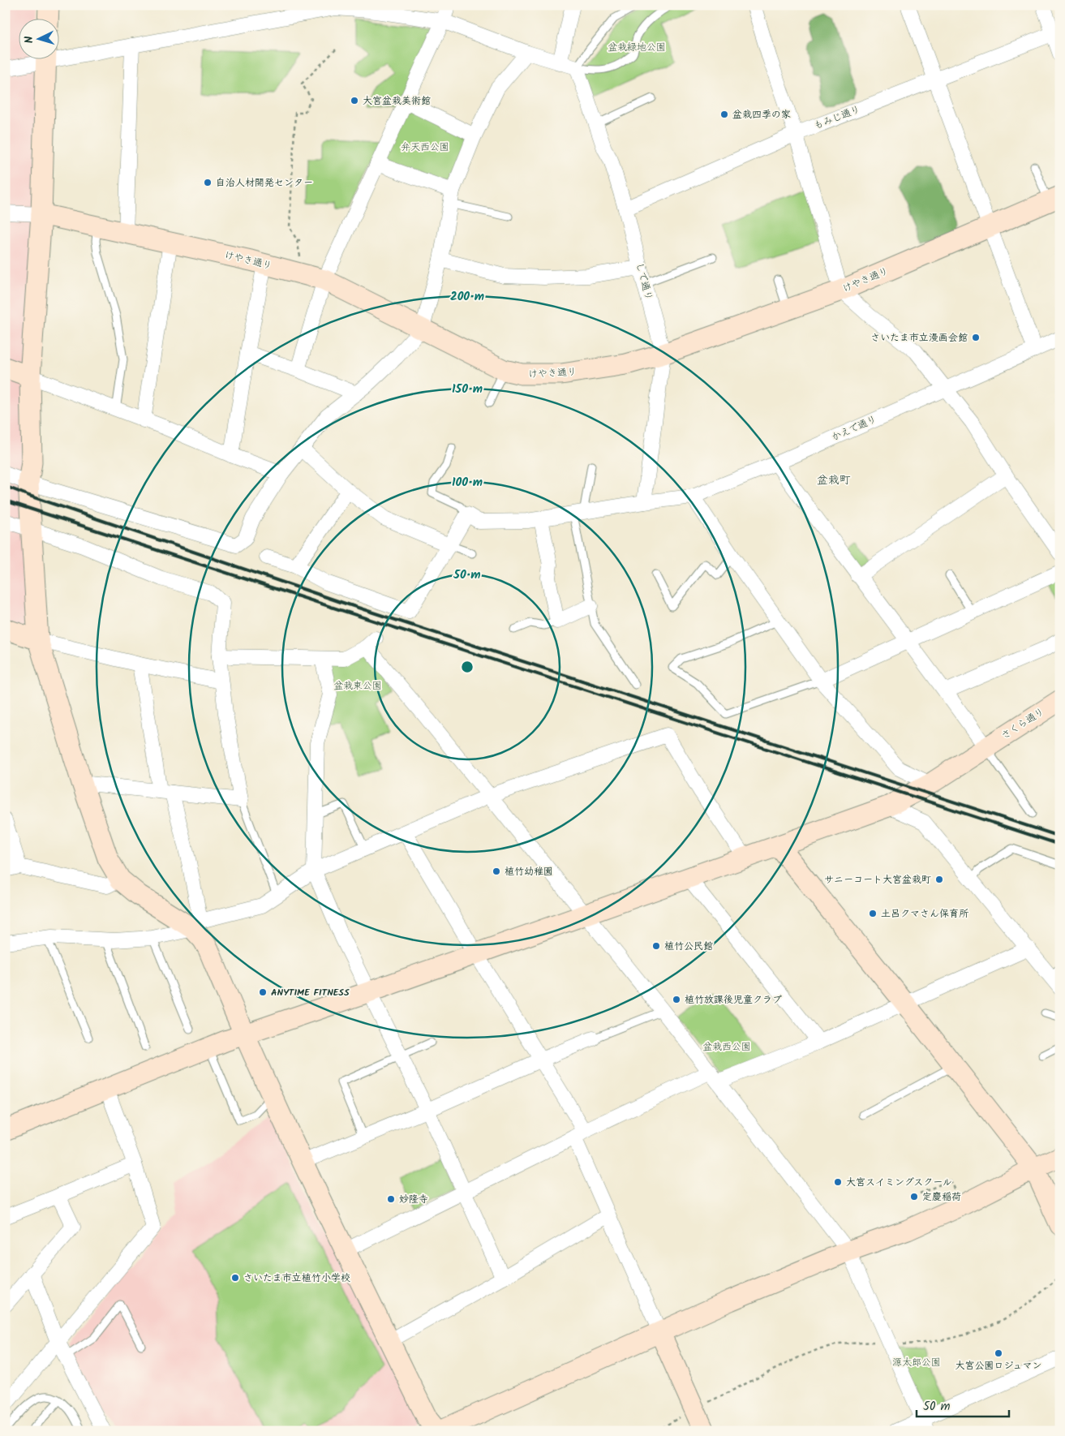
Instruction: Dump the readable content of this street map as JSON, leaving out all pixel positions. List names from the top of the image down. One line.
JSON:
{"streets":{"street":["もみじ通り","けやき通り","しで通り","かえで通り","さくら通り"]},"crossings":[["もみじ通り","しで通り"],["けやき通り","しで通り"],["しで通り","かえで通り"]],"districts":["盆栽町"],"parks":["盆栽緑地公園","弁天西公園","盆栽東公園","盆栽西公園","源太郎公園"],"places":["大宮盆栽美術館","盆栽四季の家","自治人材開発センター","さいたま市立漫画会館","植竹幼稚園","サニーコート大宮盆栽町","土呂クマさん保育所","植竹公民館","ANYTIME FITNESS","植竹放課後児童クラブ","大宮スイミングスクール","定慶稲荷","妙隆寺","さいたま市立植竹小学校","大宮公園ロジュマン"],"scale_bar":"50 m","north":"left","rings":["200 m","150 m","100 m","50 m"]}
